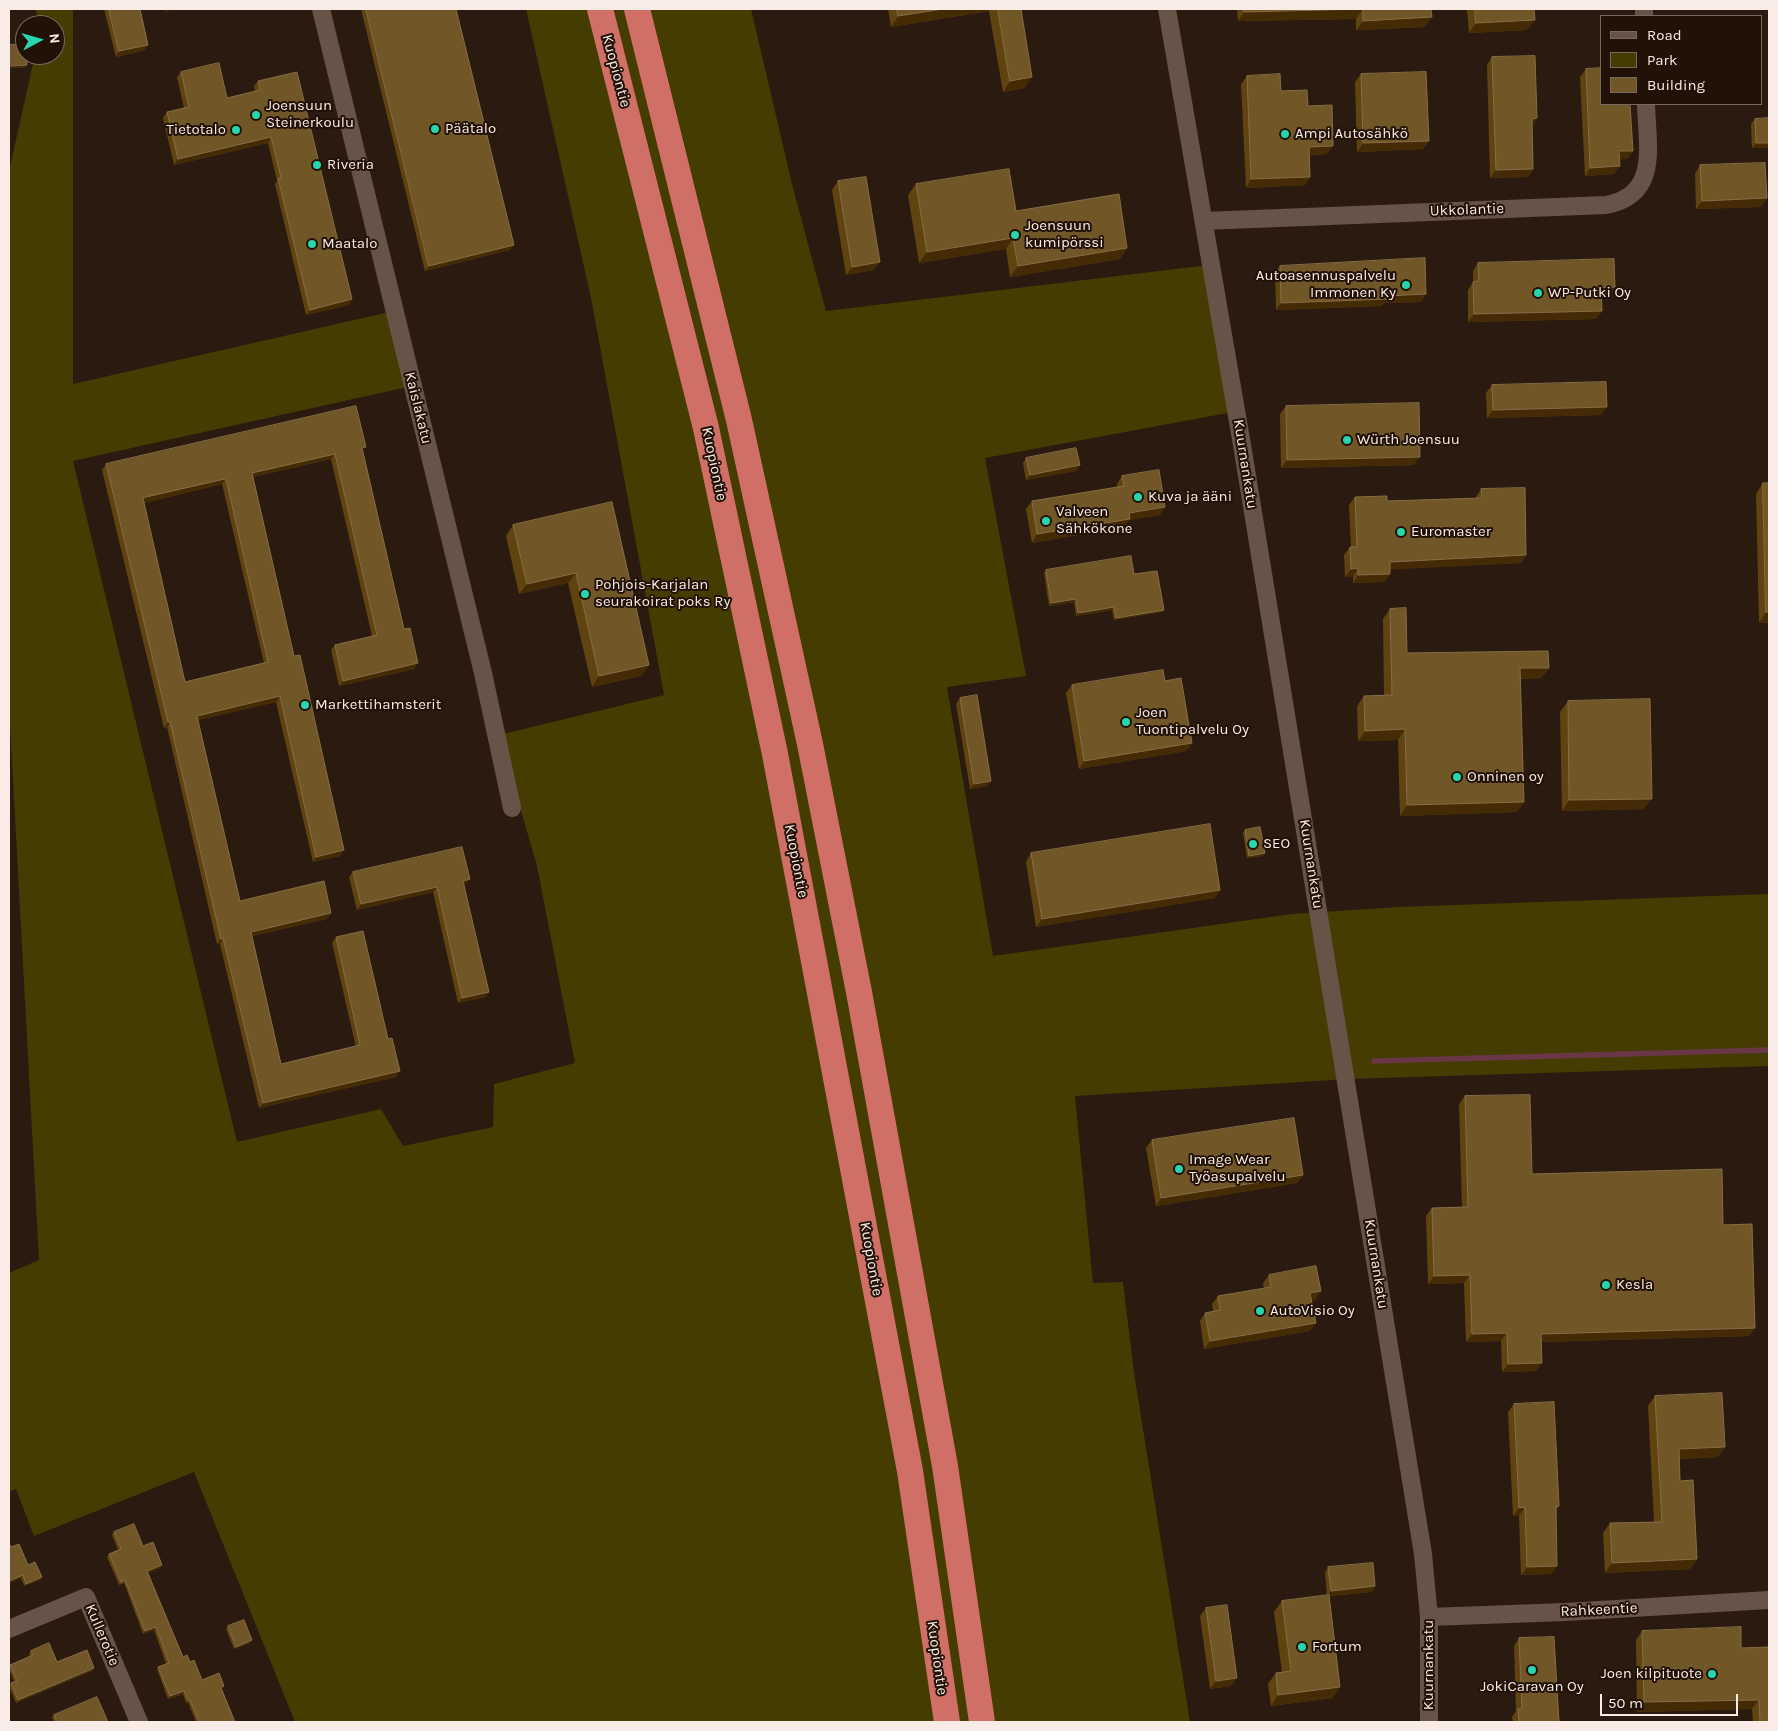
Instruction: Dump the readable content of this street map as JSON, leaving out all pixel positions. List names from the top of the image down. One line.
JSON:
{"streets":{"highway":["Kuopiontie"],"street":["Ukkolantie","Kaislakatu","Kuurnankatu","Rahkeentie","Kullerotie"]},"crossings":[["Ukkolantie","Kuurnankatu"],["Kuurnankatu","Rahkeentie"]],"places":["Joensuun Steinerkoulu","Päätalo","Tietotalo","Ampi Autosähkö","Riveria","Joensuun kumipörssi","Maatalo","Autoasennuspalvelu Immonen Ky","WP-Putki Oy","Würth Joensuu","Kuva ja ääni","Valveen Sähkökone","Euromaster","Pohjois-Karjalan seurakoirat poks Ry","Markettihamsterit","Joen Tuontipalvelu Oy","Onninen oy","SEO","Image Wear Työasupalvelu","Kesla","AutoVisio Oy","Fortum","JokiCaravan Oy","Joen kilpituote"],"legend":["Road","Park","Building"],"scale_bar":"50 m","north":"right"}
